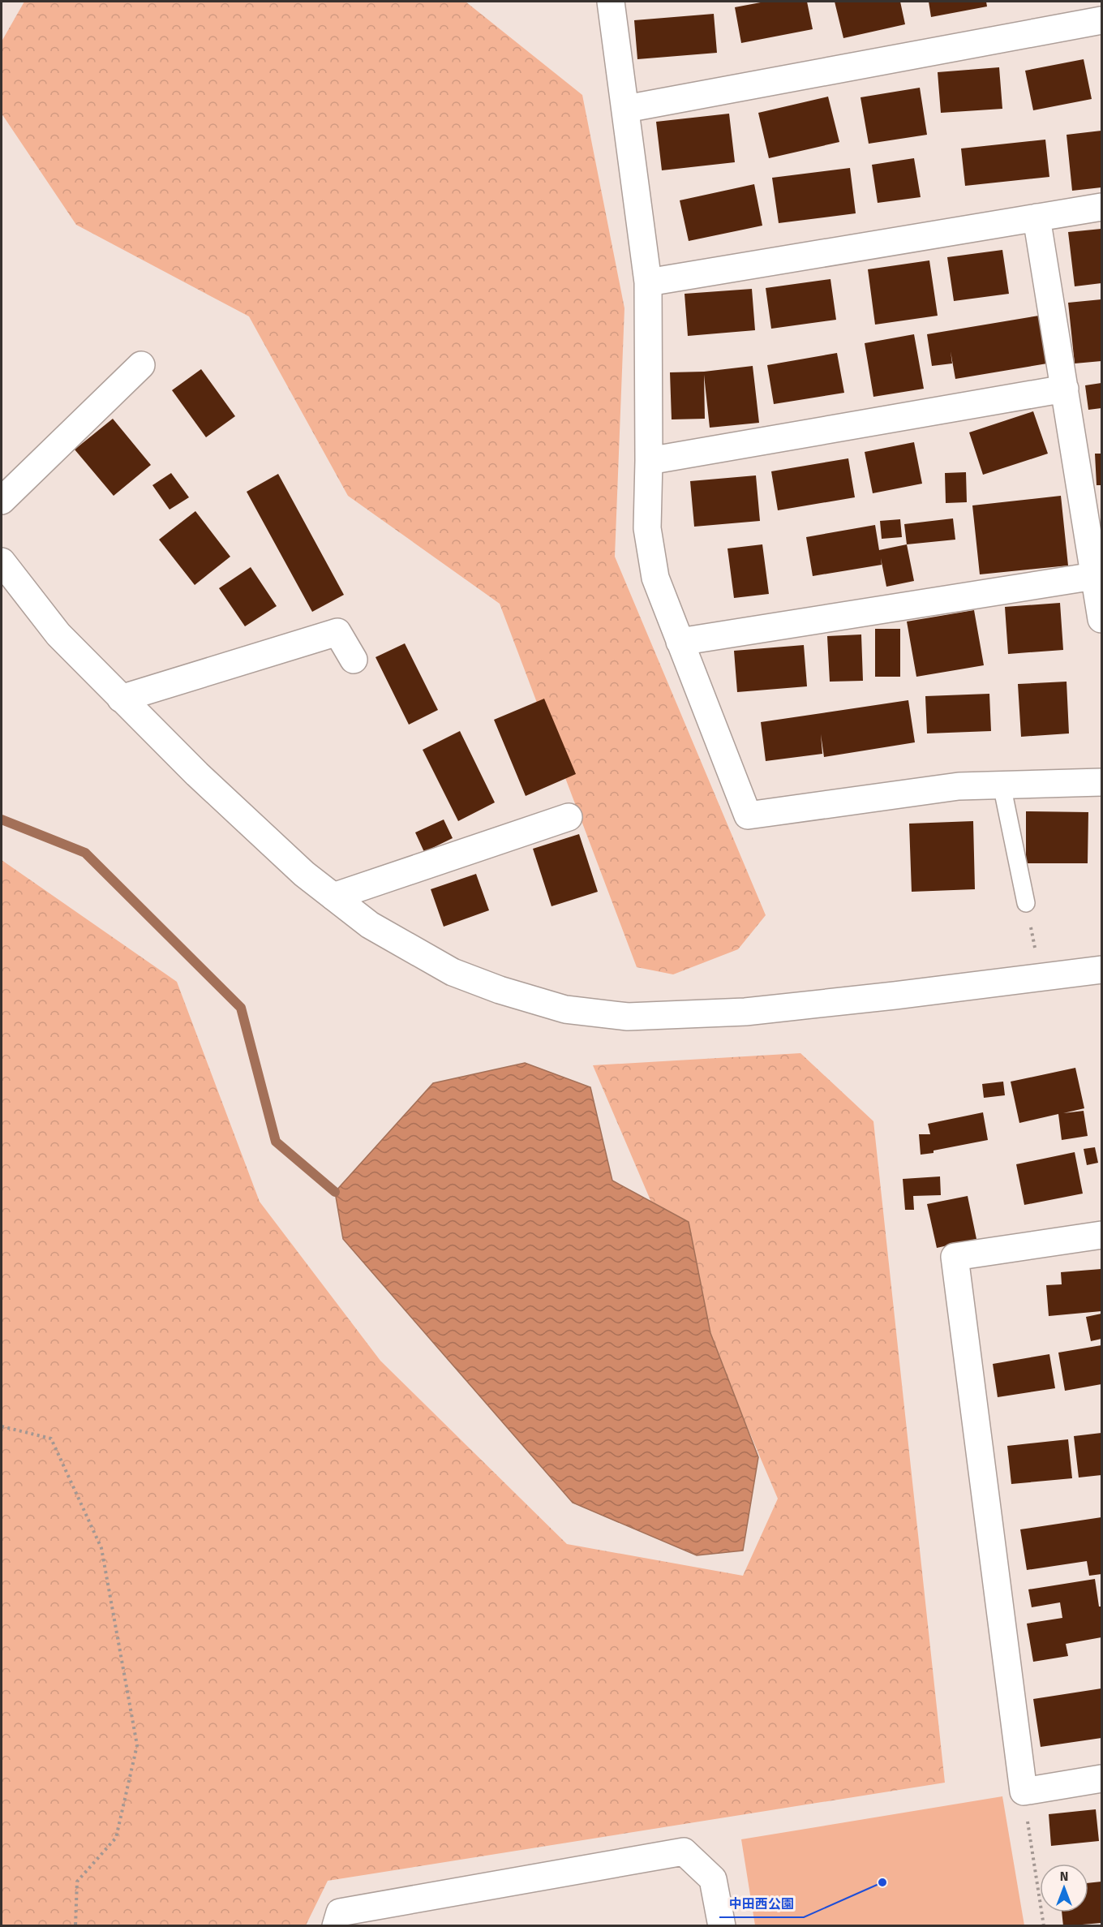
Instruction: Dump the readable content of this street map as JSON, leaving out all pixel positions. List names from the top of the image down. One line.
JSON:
{"places":["中田西公園"],"north":"top"}
